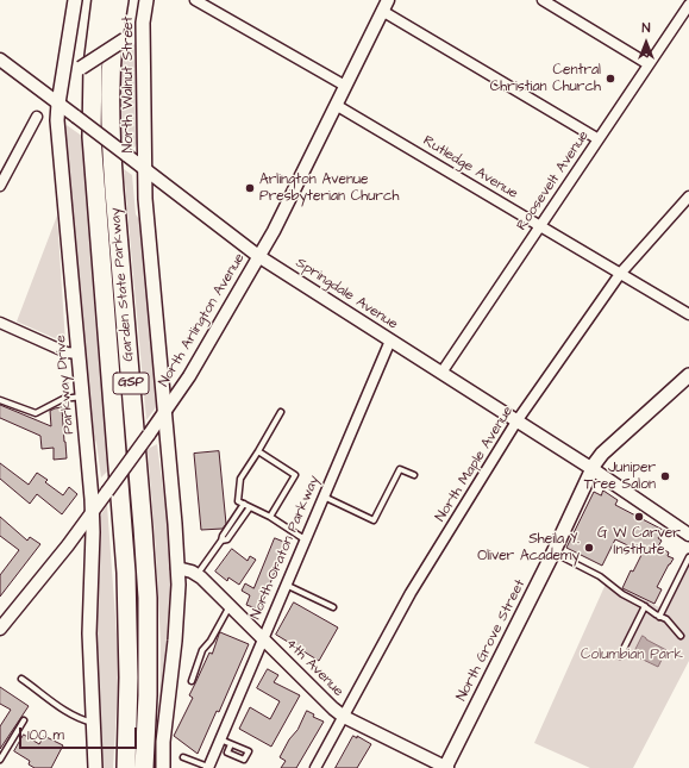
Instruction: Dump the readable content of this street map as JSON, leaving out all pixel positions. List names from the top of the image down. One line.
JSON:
{"streets":{"highway":["Garden State Parkway","GSP"],"main road":["North Walnut Street","Parkway Drive","North Grove Street"],"street":["Rutledge Avenue","Roosevelt Avenue","Springdale Avenue","North Arlington Avenue","North Maple Avenue","North Oraton Parkway","4th Avenue"]},"crossings":[["North Walnut Street","Springdale Avenue"],["Rutledge Avenue","Roosevelt Avenue"],["Rutledge Avenue","North Arlington Avenue"],["Rutledge Avenue","North Maple Avenue"],["Roosevelt Avenue","Springdale Avenue"],["Springdale Avenue","North Arlington Avenue"],["Springdale Avenue","Parkway Drive"],["Springdale Avenue","North Maple Avenue"],["Springdale Avenue","North Oraton Parkway"],["Springdale Avenue","North Grove Street"],["North Arlington Avenue","Parkway Drive"],["North Maple Avenue","4th Avenue"],["North Oraton Parkway","4th Avenue"],["North Grove Street","4th Avenue"]],"parks":["Columbian Park"],"places":["Central Christian Church","Arlington Avenue Presbyterian Church","Juniper Tree Salon","G W Carver Institute","Sheila Y. Oliver Academy"],"scale_bar":"100 m","north":"top"}
